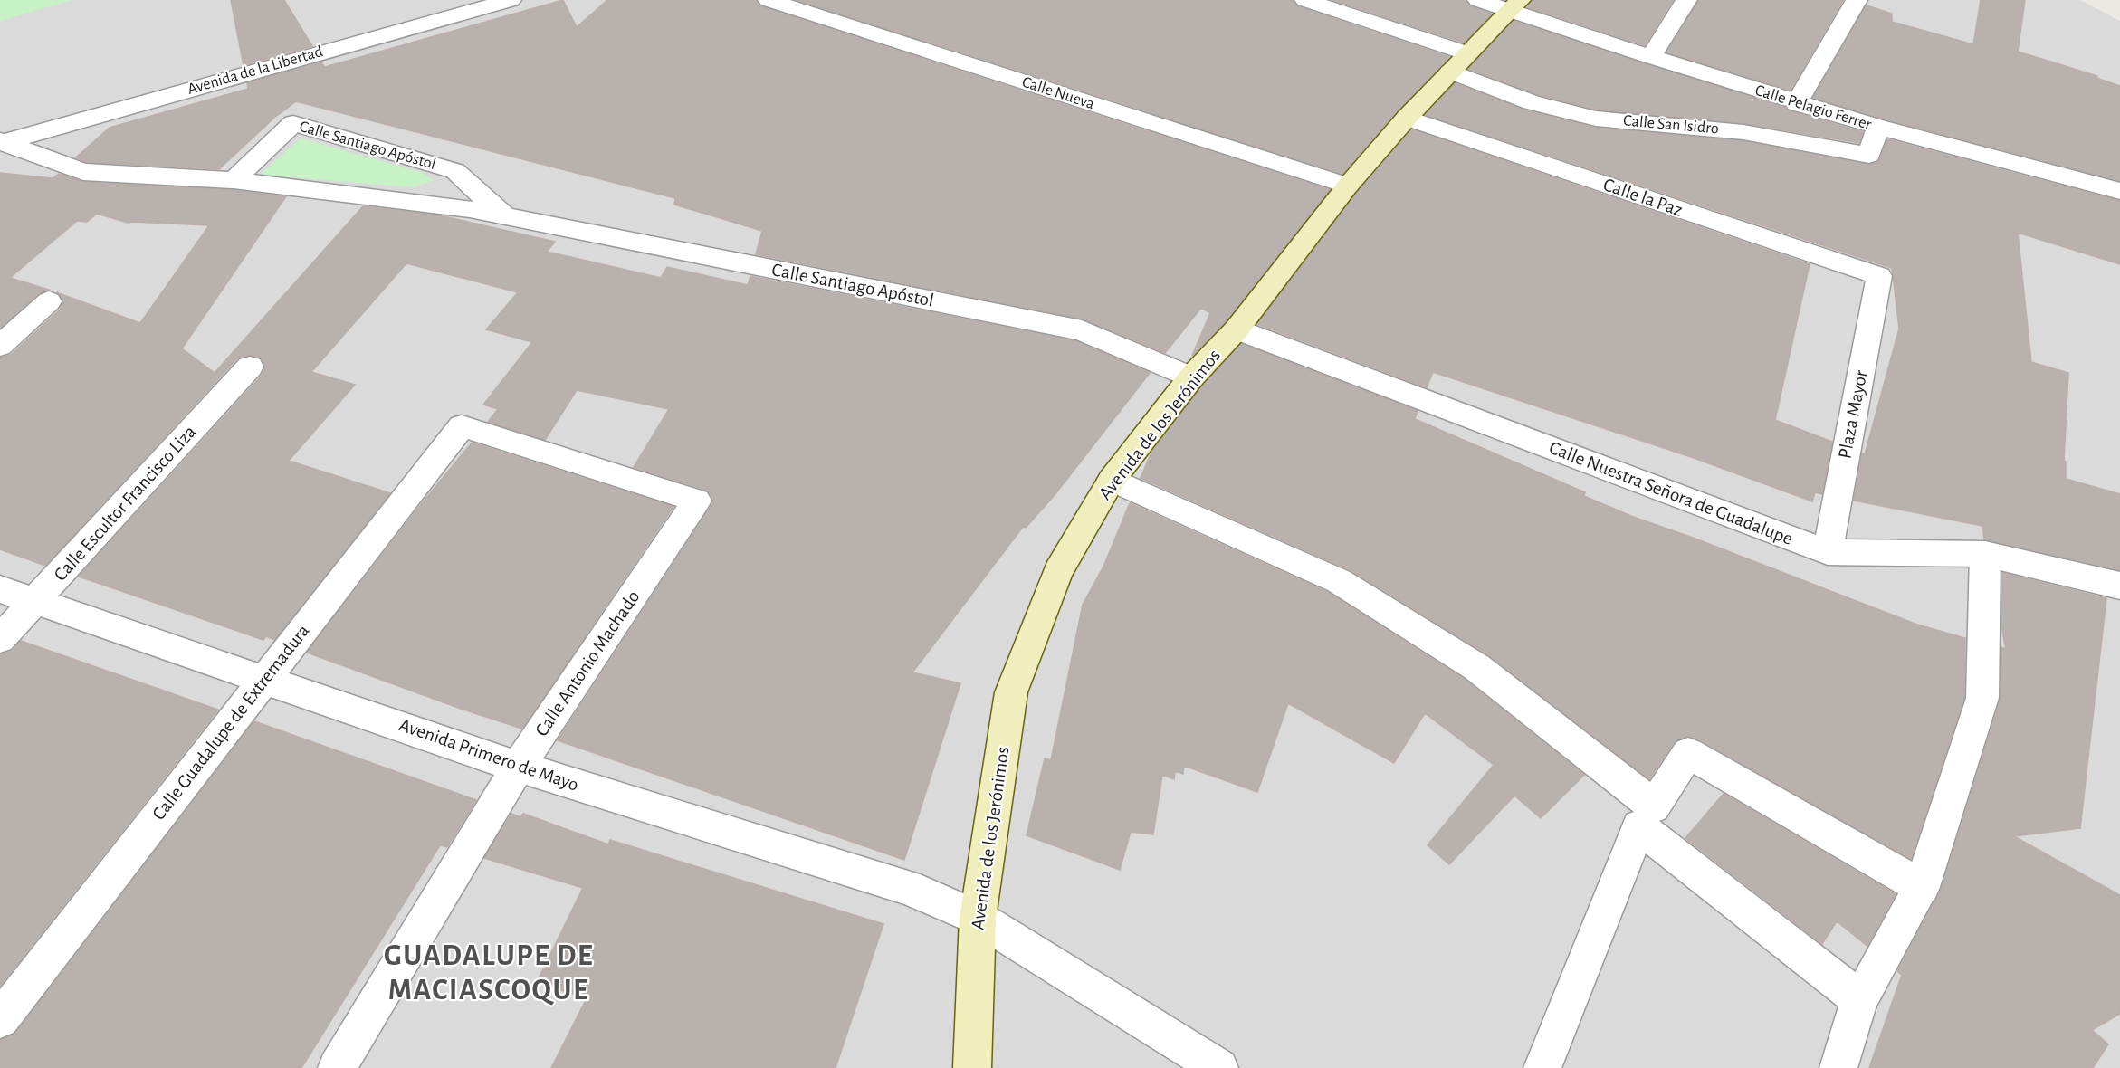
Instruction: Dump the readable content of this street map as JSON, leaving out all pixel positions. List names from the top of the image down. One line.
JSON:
{"streets":{"main road":["Avenida de los Jerónimos"],"street":["Avenida de la Libertad","Calle Nueva","Calle Pelagio Ferrer","Calle San Isidro","Calle Santiago Apóstol","Calle la Paz","Plaza Mayor","Calle Nuestra Señora de Guadalupe","Calle Escultor Francisco Liza","Calle Antonio Machado","Calle Guadalupe de Extremadura","Avenida Primero de Mayo"]},"crossings":[["Avenida de la Libertad","Calle Santiago Apóstol"],["Calle Nueva","Avenida de los Jerónimos"],["Calle Pelagio Ferrer","Calle San Isidro"],["Calle Pelagio Ferrer","Avenida de los Jerónimos"],["Calle San Isidro","Avenida de los Jerónimos"],["Calle Santiago Apóstol","Avenida de los Jerónimos"],["Calle la Paz","Plaza Mayor"],["Calle la Paz","Avenida de los Jerónimos"],["Plaza Mayor","Calle Nuestra Señora de Guadalupe"],["Avenida de los Jerónimos","Calle Nuestra Señora de Guadalupe"],["Avenida de los Jerónimos","Avenida Primero de Mayo"],["Calle Escultor Francisco Liza","Avenida Primero de Mayo"],["Calle Antonio Machado","Calle Guadalupe de Extremadura"],["Calle Antonio Machado","Avenida Primero de Mayo"],["Calle Guadalupe de Extremadura","Avenida Primero de Mayo"]],"districts":["GUADALUPE DE MACIASCOQUE"]}
